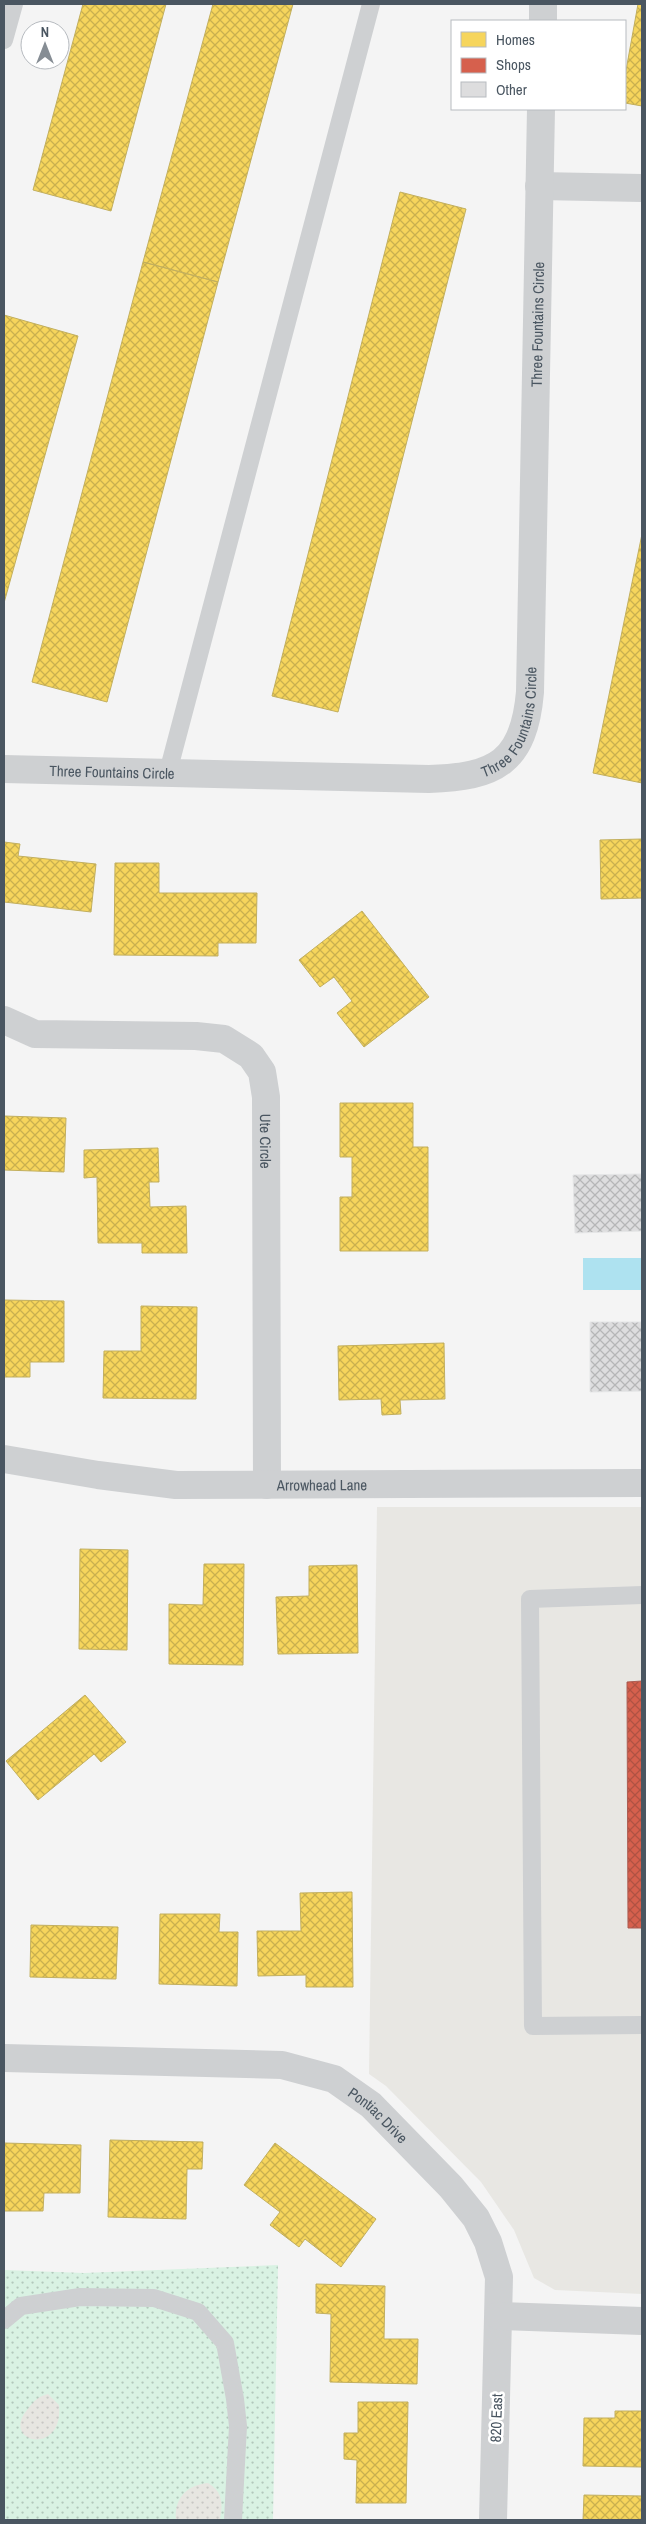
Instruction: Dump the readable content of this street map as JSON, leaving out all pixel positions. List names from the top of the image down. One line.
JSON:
{"streets":{"street":["Three Fountains Circle","Ute Circle","Arrowhead Lane","Pontiac Drive","820 East"]},"crossings":[["Ute Circle","Arrowhead Lane"],["Pontiac Drive","820 East"]],"legend":["Homes","Shops","Other"],"north":"top"}
